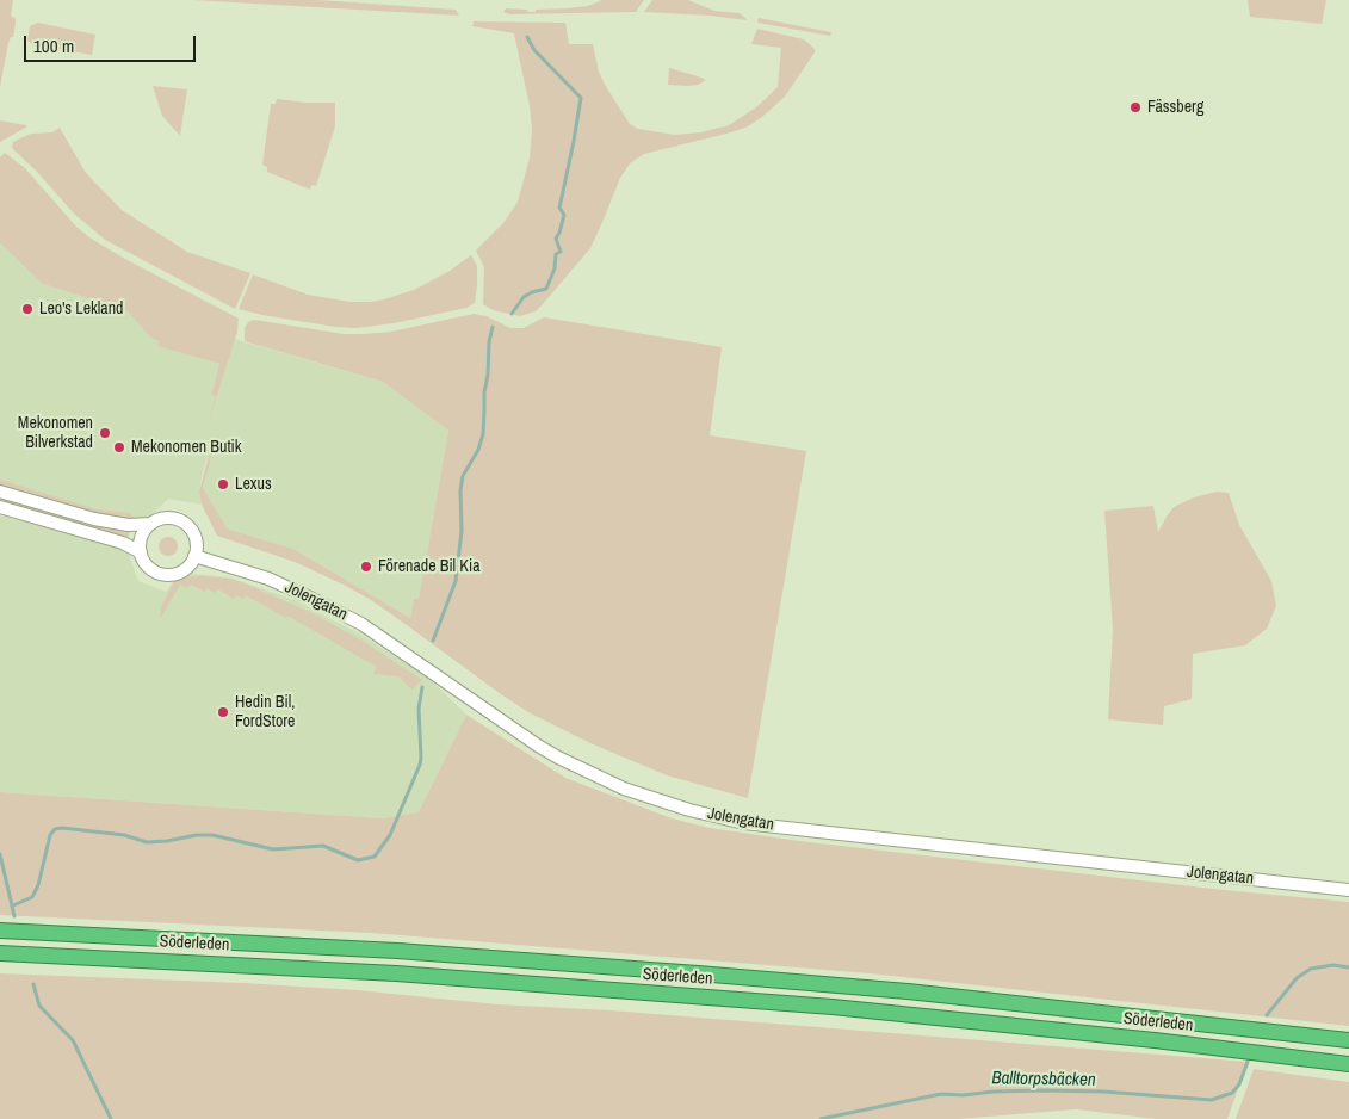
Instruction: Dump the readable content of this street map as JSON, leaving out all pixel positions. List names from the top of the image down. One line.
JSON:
{"streets":{"highway":["Söderleden"],"street":["Jolengatan"]},"water":["Balltorpsbäcken"],"places":["Fässberg","Leo's Lekland","Mekonomen Bilverkstad","Mekonomen Butik","Lexus","Förenade Bil Kia","Hedin Bil, FordStore"],"scale_bar":"100 m"}
